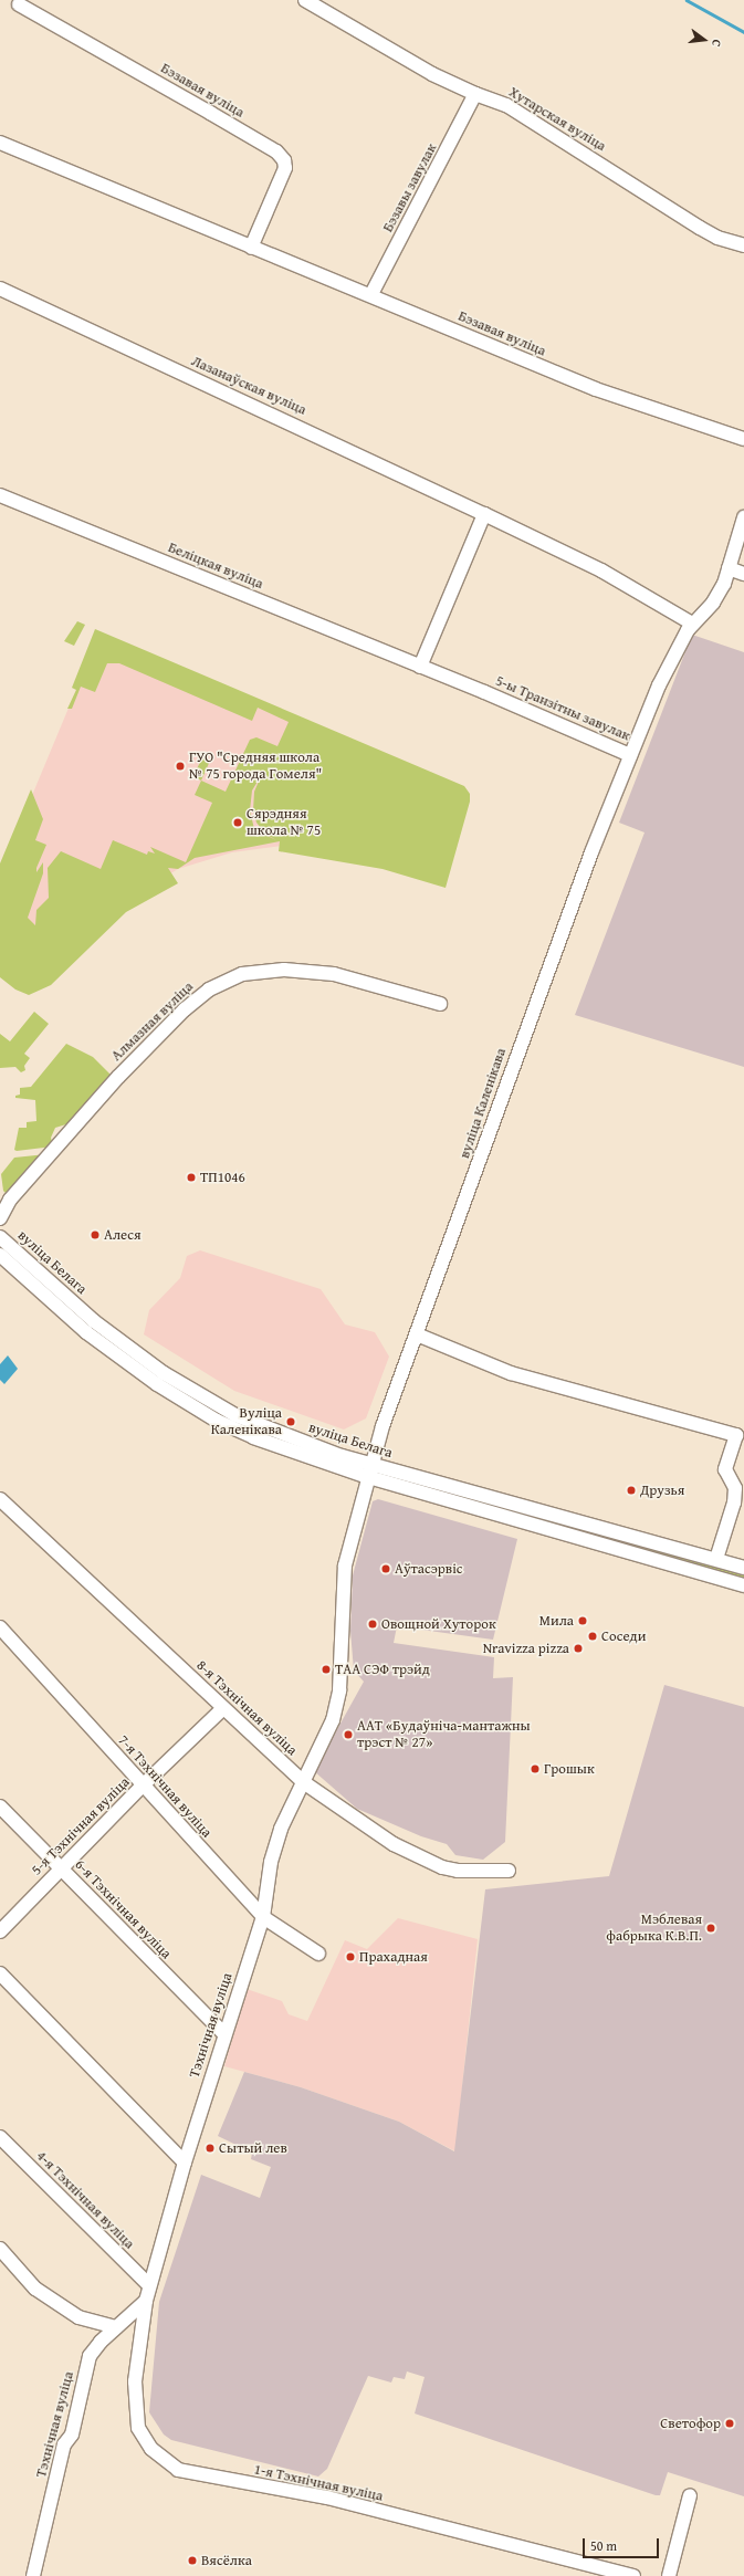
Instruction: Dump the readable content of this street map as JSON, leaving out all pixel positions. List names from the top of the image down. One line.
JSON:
{"streets":{"street":["Бэзавая вуліца","Хутарская вуліца","Бэзавы завулак","Лазанаўская вуліца","Беліцкая вуліца","5-ы Транзітны завулак","Алмазная вуліца","вуліца Каленікава","вуліца Белага","8-я Тэхнічная вуліца","7-я Тэхнічная вуліца","5-я Тэхнічная вуліца","6-я Тэхнічная вуліца","Тэхнічная вуліца","4-я Тэхнічная вуліца","1-я Тэхнічная вуліца"]},"crossings":[["Бэзавая вуліца","Бэзавы завулак"],["Хутарская вуліца","Бэзавы завулак"],["Беліцкая вуліца","5-ы Транзітны завулак"],["5-ы Транзітны завулак","вуліца Каленікава"],["вуліца Каленікава","вуліца Белага"],["вуліца Каленікава","Тэхнічная вуліца"],["вуліца Белага","Тэхнічная вуліца"],["8-я Тэхнічная вуліца","5-я Тэхнічная вуліца"],["8-я Тэхнічная вуліца","Тэхнічная вуліца"],["7-я Тэхнічная вуліца","5-я Тэхнічная вуліца"],["7-я Тэхнічная вуліца","Тэхнічная вуліца"],["5-я Тэхнічная вуліца","6-я Тэхнічная вуліца"],["6-я Тэхнічная вуліца","Тэхнічная вуліца"],["Тэхнічная вуліца","4-я Тэхнічная вуліца"],["Тэхнічная вуліца","1-я Тэхнічная вуліца"]],"places":["ГУО \"Средняя школа № 75 города Гомеля\"","Сярэдняя школа № 75","ТП1046","Алеся","Вуліца Каленікава","Друзья","Аўтасэрвіс","Мила","Овощной Хуторок","Соседи","Nravizza pizza","ТАА СЭФ трэйд","ААТ «Будаўніча-мантажны трэст № 27»","Грошык","Мэблевая фабрыка К.В.П.","Прахадная","Сытый лев","Светофор","Вясёлка"],"scale_bar":"50 m","north":"right"}
